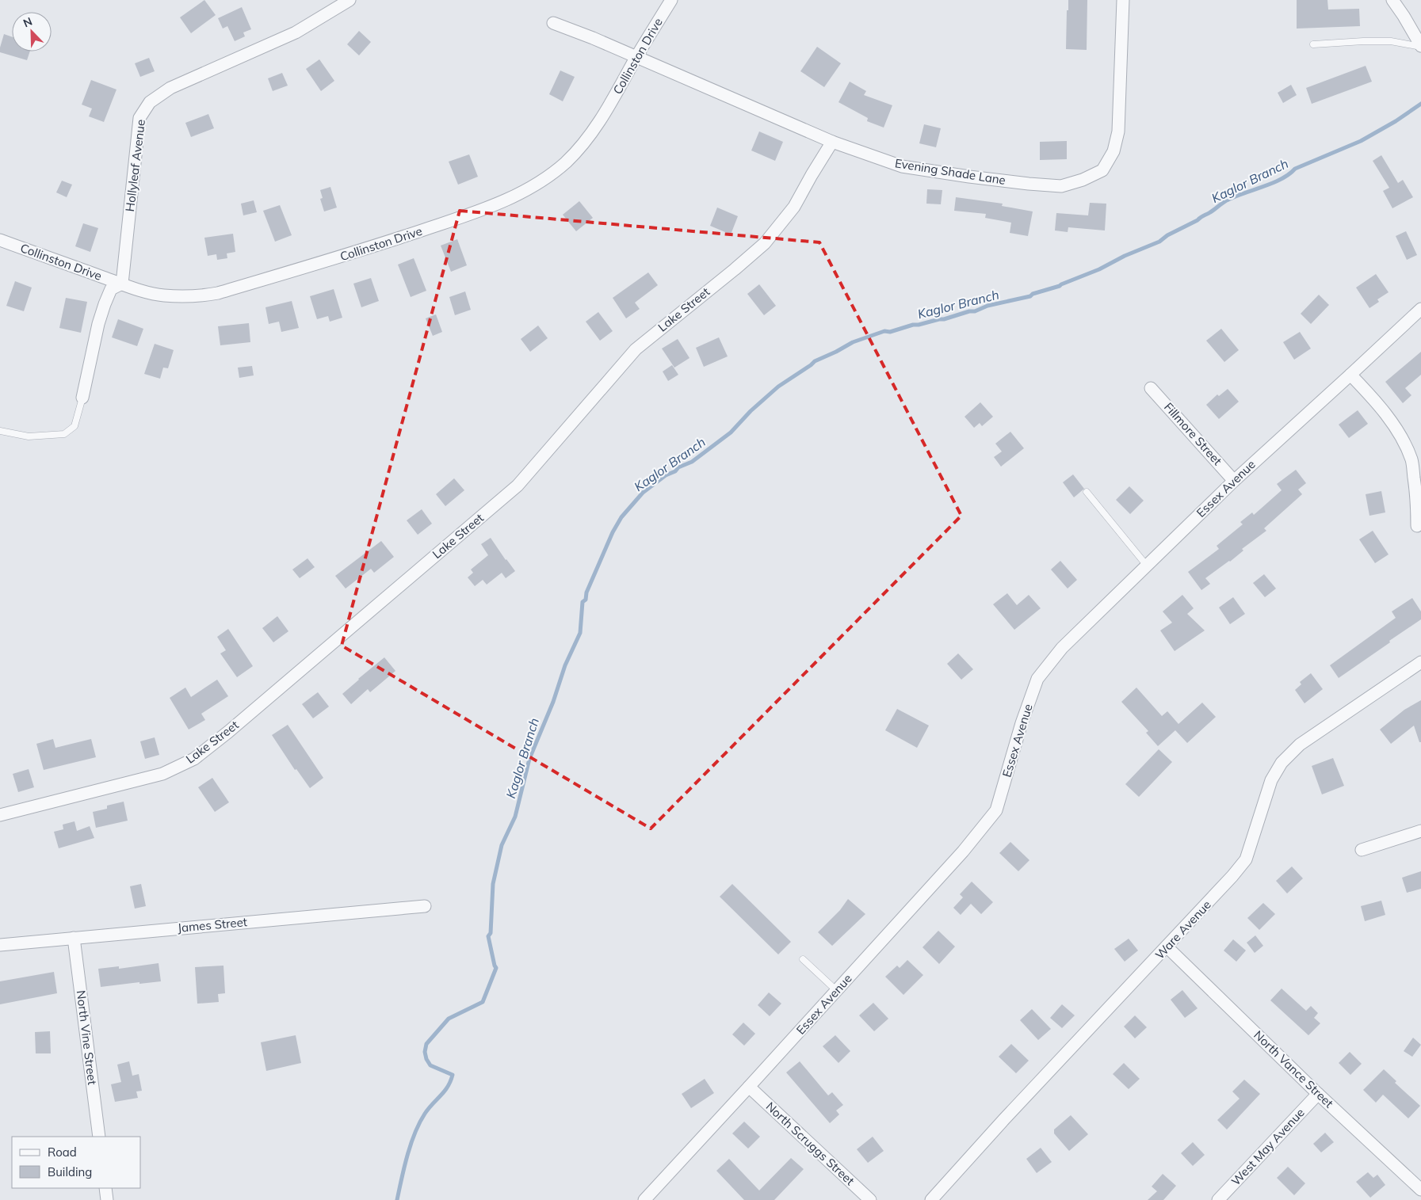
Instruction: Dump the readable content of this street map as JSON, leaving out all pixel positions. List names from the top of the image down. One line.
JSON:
{"streets":{"street":["Collinston Drive","Hollyleaf Avenue","Evening Shade Lane","Lake Street","Fillmore Street","Essex Avenue","James Street","Ware Avenue","North Vine Street","North Vance Street","North Scruggs Street","West May Avenue"]},"crossings":[["Collinston Drive","Hollyleaf Avenue"],["Collinston Drive","Evening Shade Lane"],["Evening Shade Lane","Lake Street"],["Fillmore Street","Essex Avenue"],["Essex Avenue","North Scruggs Street"],["James Street","North Vine Street"],["Ware Avenue","North Vance Street"],["North Vance Street","West May Avenue"]],"water":["Kaglor Branch"],"legend":["Road","Building"],"north":"top left"}
